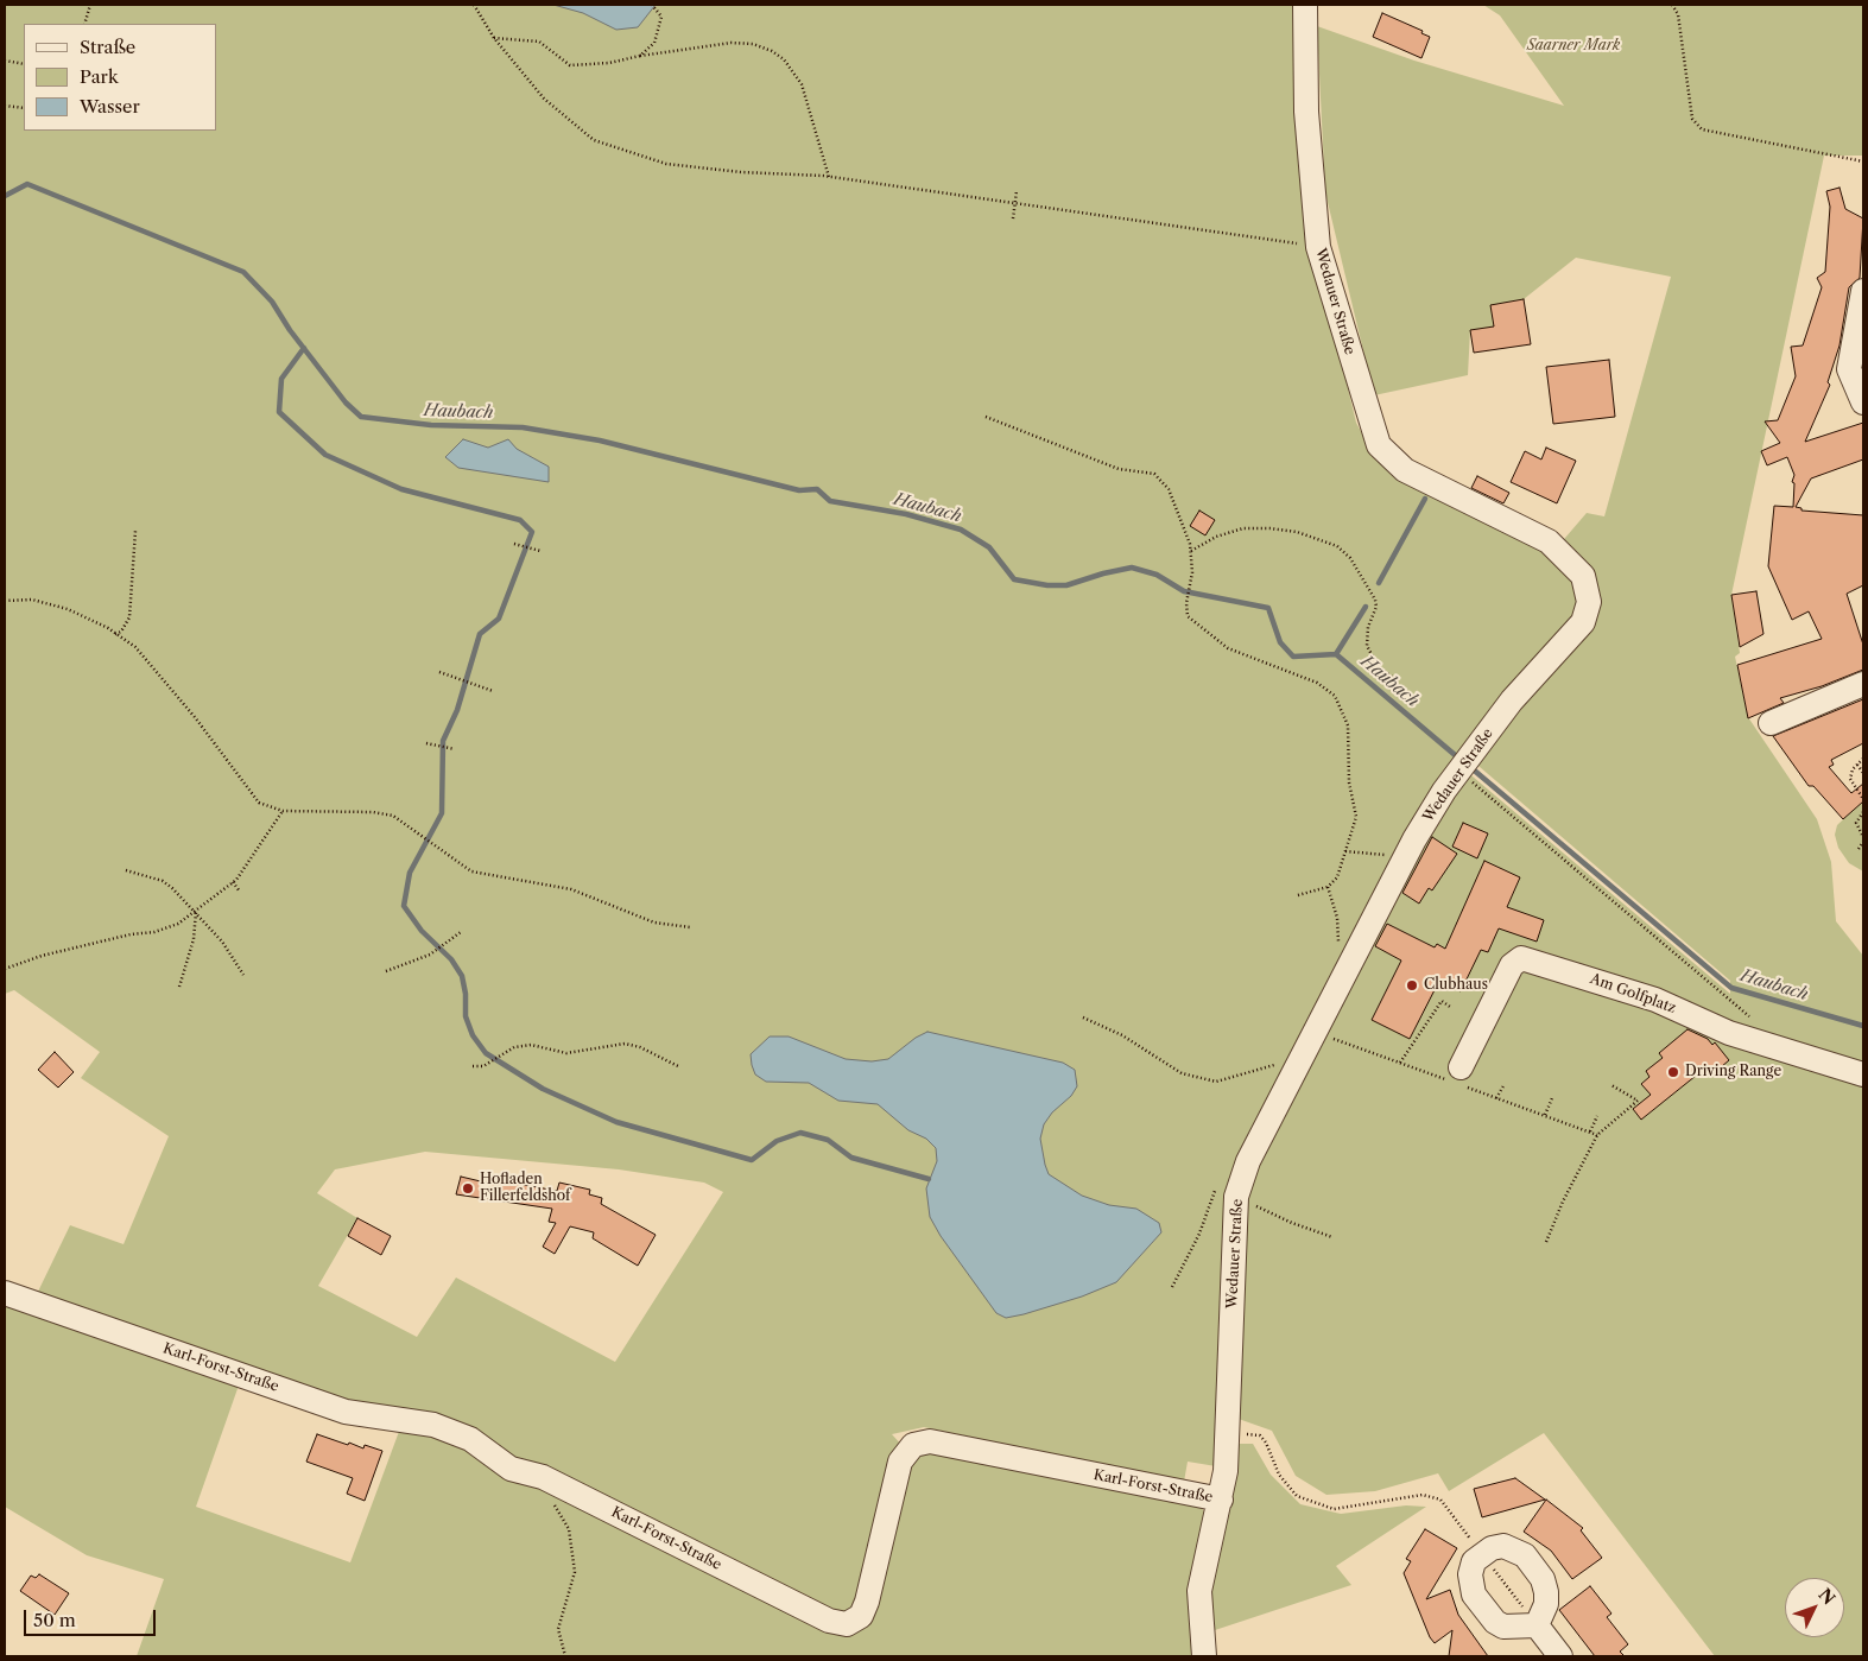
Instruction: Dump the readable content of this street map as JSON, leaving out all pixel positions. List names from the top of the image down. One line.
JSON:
{"streets":{"street":["Wedauer Straße","Am Golfplatz","Karl-Forst-Straße"]},"crossings":[["Wedauer Straße","Karl-Forst-Straße"]],"water":["Haubach"],"parks":["Saarner Mark"],"places":["Clubhaus","Driving Range","Hofladen Fillerfeldshof"],"legend":["Straße","Park","Wasser"],"scale_bar":"50 m","north":"top right"}
